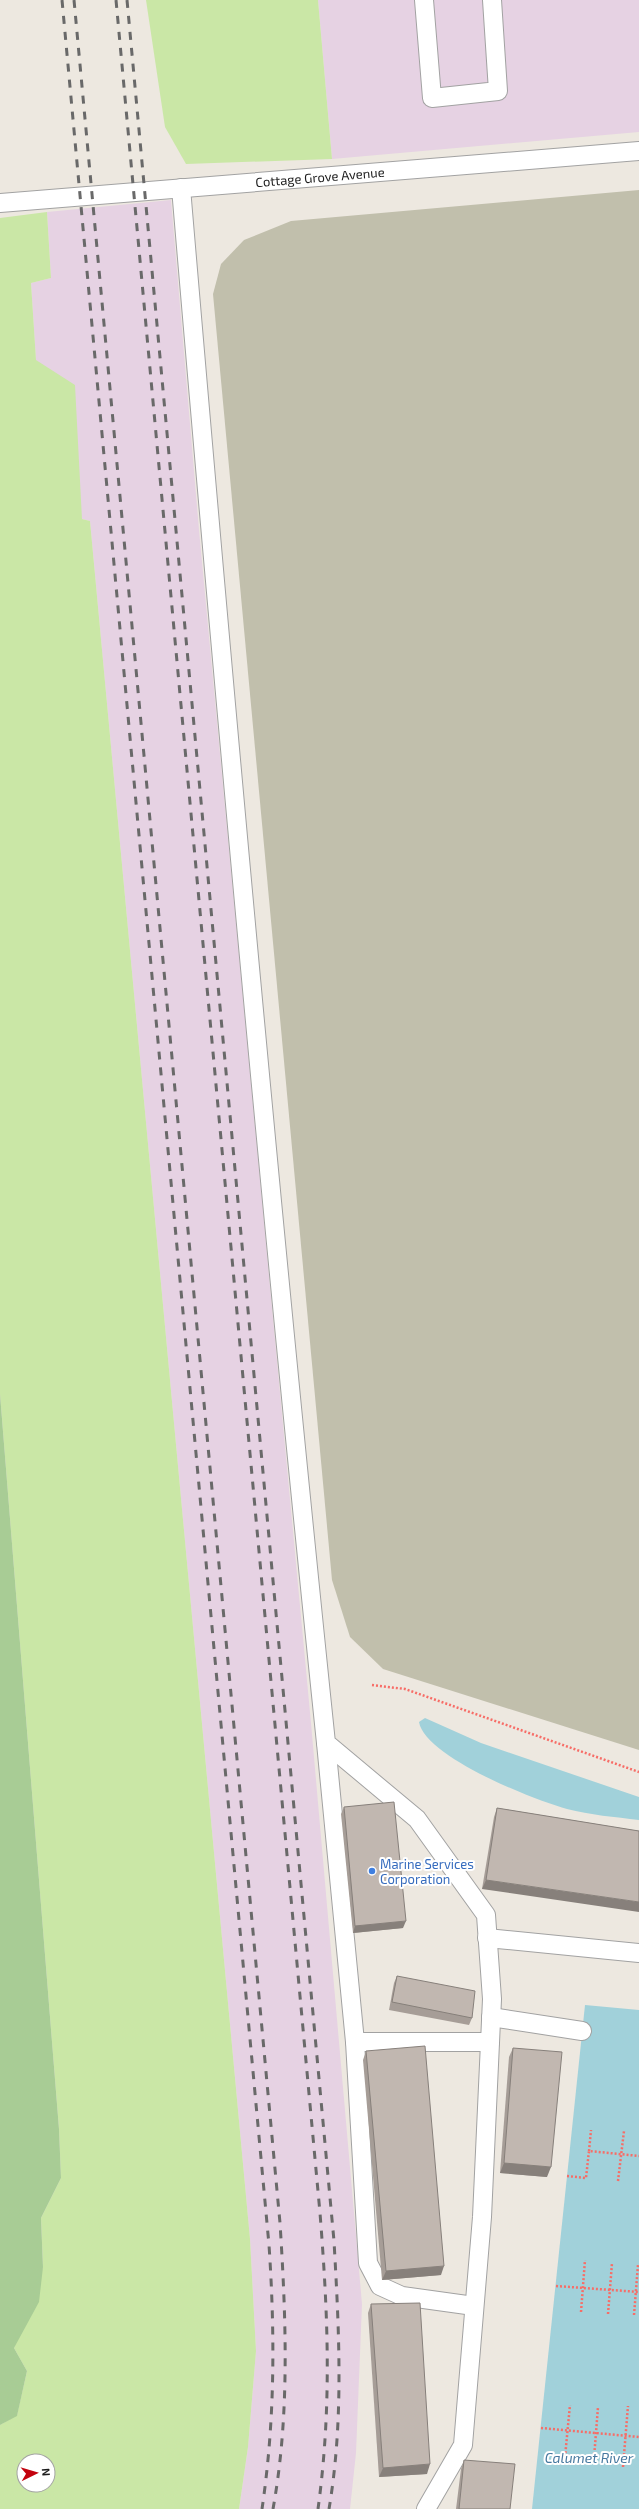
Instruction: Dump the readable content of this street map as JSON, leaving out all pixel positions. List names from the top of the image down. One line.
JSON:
{"streets":{"street":["Cottage Grove Avenue"]},"water":["Calumet River"],"places":["Marine Services Corporation"],"north":"right"}
